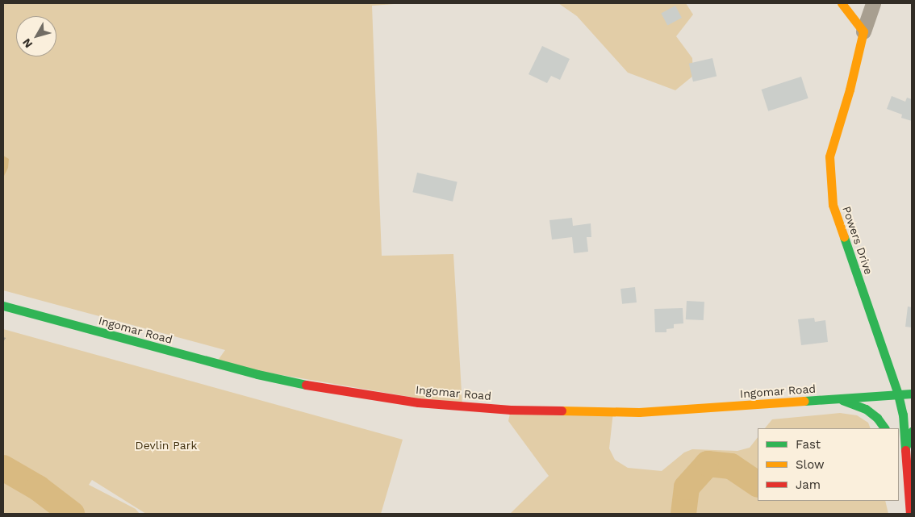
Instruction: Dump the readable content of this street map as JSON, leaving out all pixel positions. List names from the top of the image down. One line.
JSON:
{"streets":{"main road":["Powers Drive","Ingomar Road"]},"crossings":[["Powers Drive","Ingomar Road"]],"parks":["Devlin Park"],"legend":["Fast","Slow","Jam"],"north":"bottom left"}
